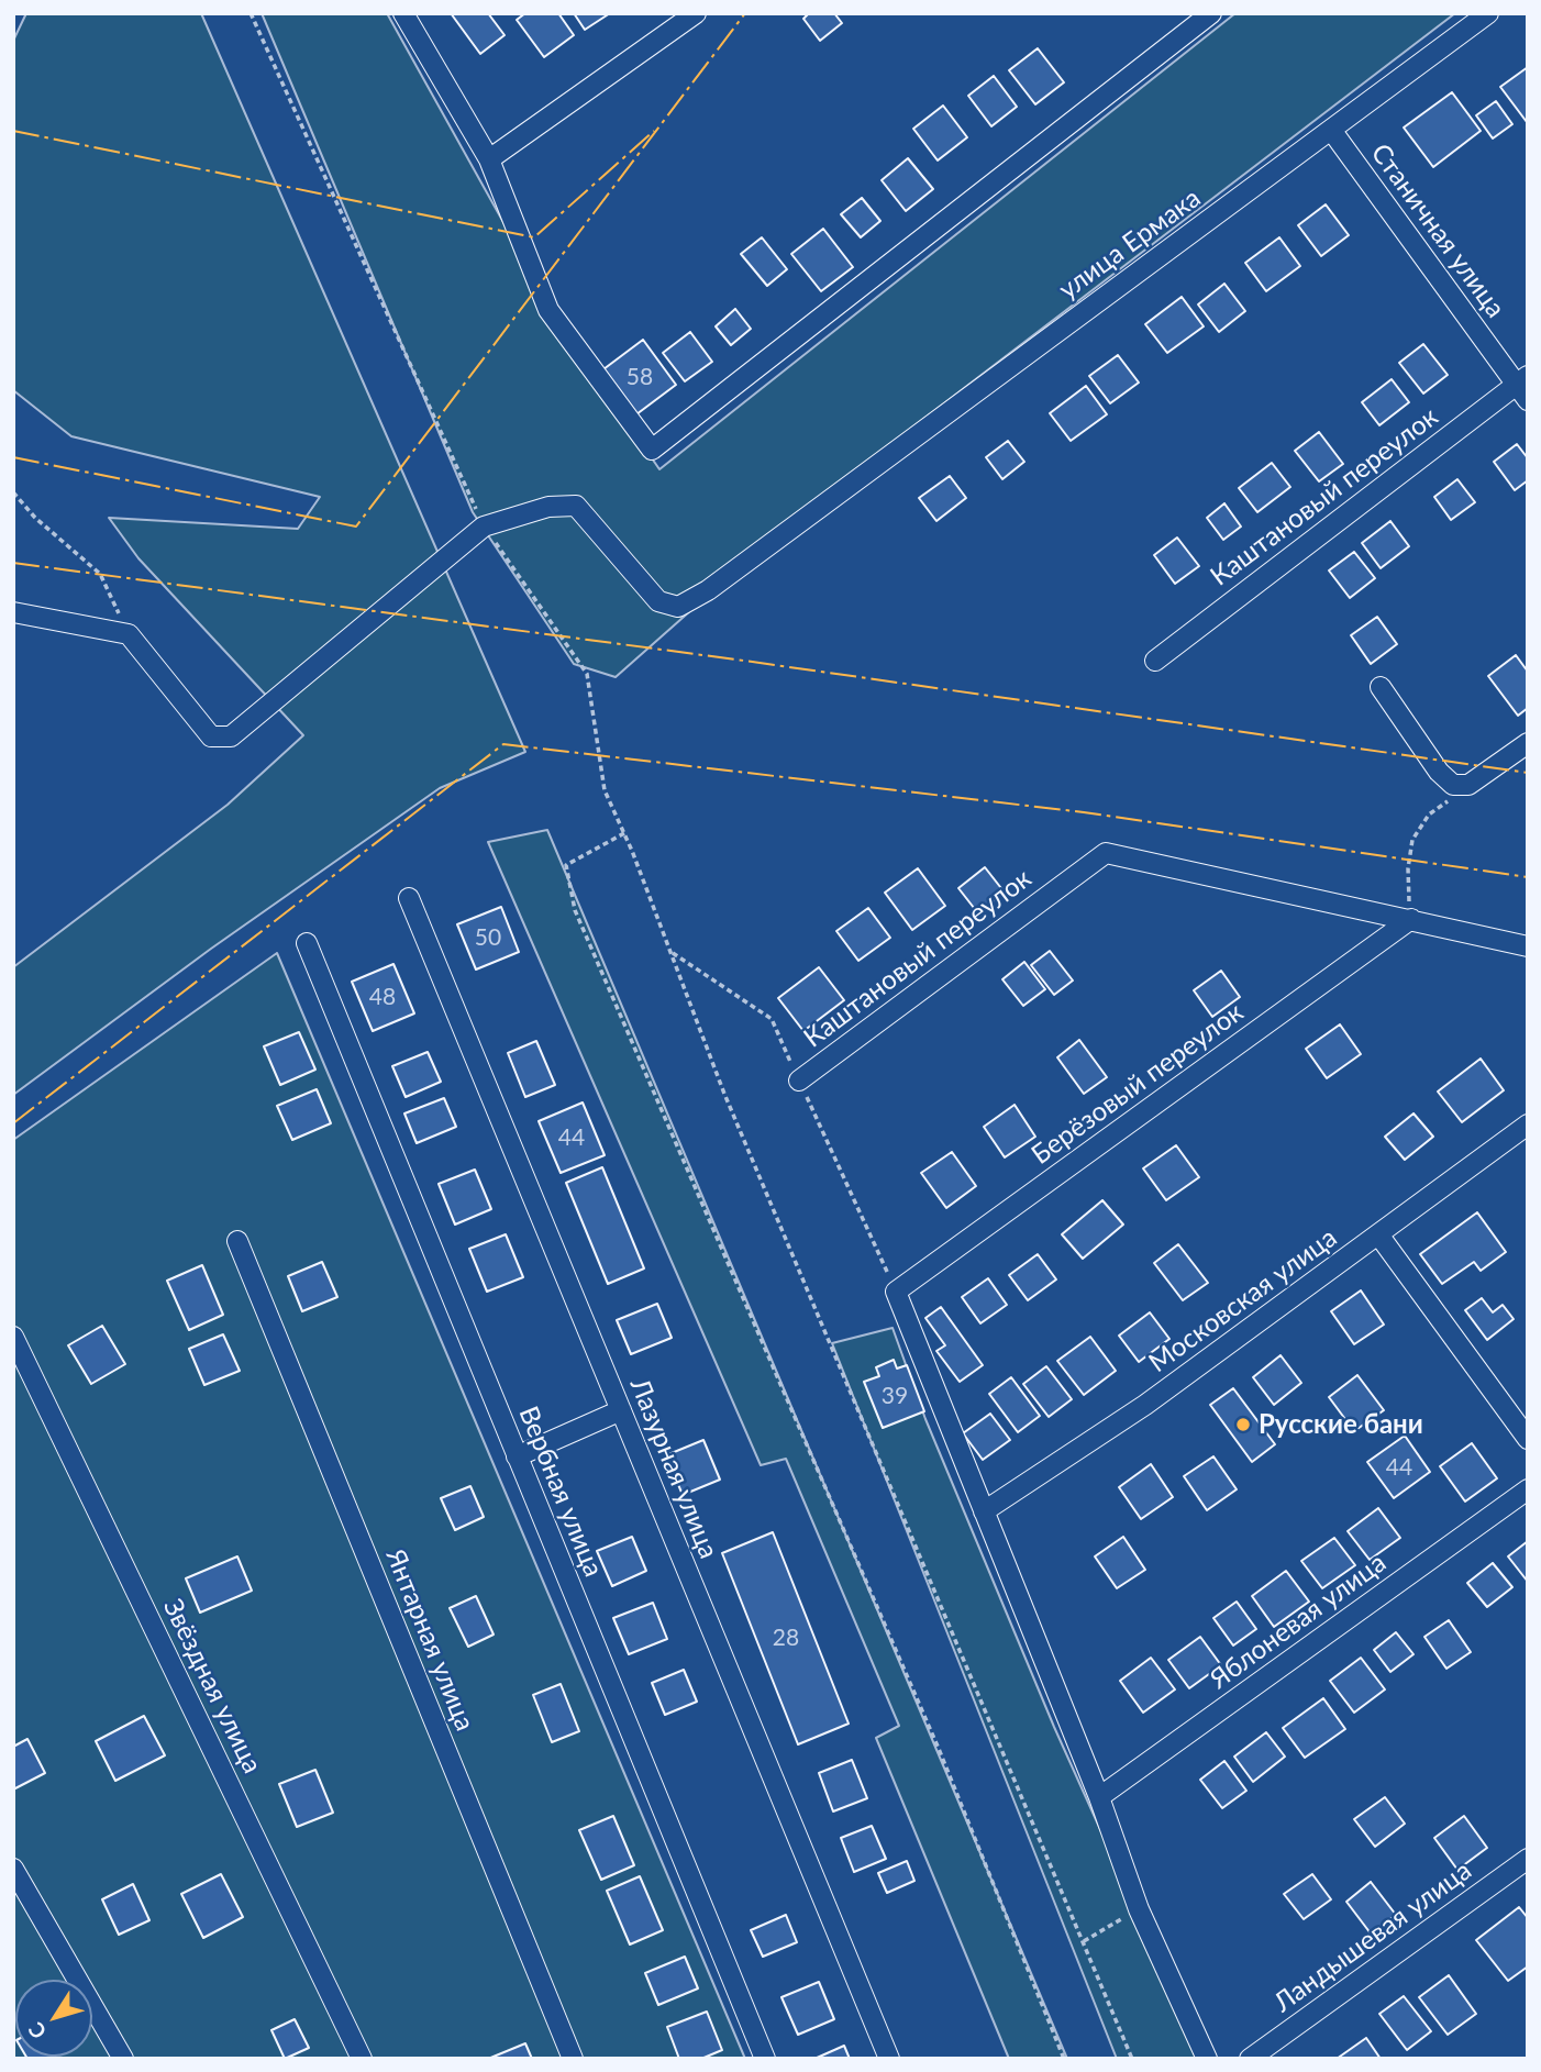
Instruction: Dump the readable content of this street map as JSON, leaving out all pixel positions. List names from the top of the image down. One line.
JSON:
{"streets":{"street":["Станичная улица","улица Ермака","Каштановый переулок","Берёзовый переулок","Московская улица","Лазурная улица","Вербная улица","Яблоневая улица","Янтарная улица","Звёздная улица","Ландышевая улица"]},"crossings":[["Станичная улица","улица Ермака"],["Станичная улица","Каштановый переулок"],["Каштановый переулок","Берёзовый переулок"]],"places":["Русские бани"],"house_numbers":["58","50","48","44","39","44","28"],"north":"bottom left"}
